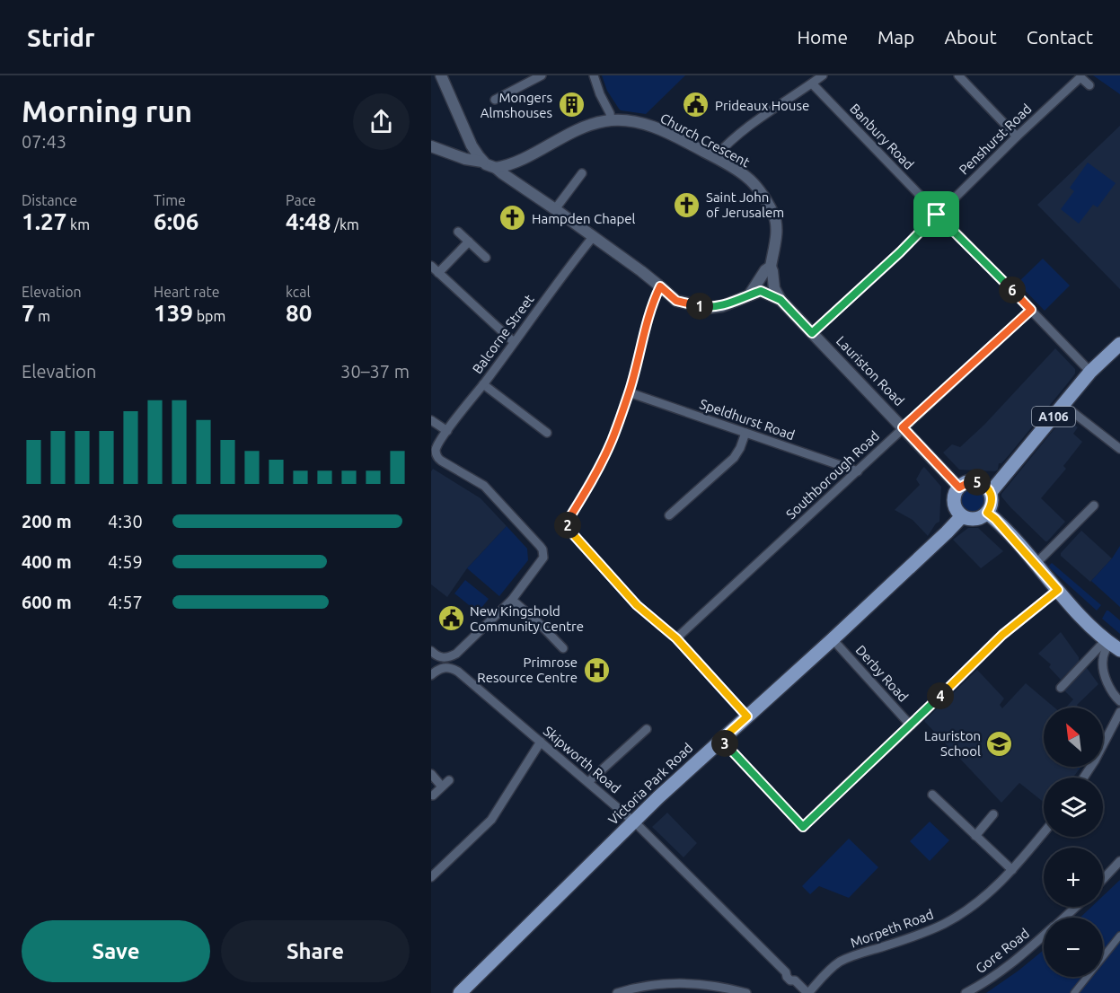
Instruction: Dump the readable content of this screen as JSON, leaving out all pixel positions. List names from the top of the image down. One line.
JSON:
{"streets":{"main road":["A106","Victoria Park Road"],"street":["Banbury Road","Penshurst Road","Church Crescent","Balcorne Street","Lauriston Road","Speldhurst Road","Southborough Road","Derby Road","Skipworth Road","Morpeth Road","Gore Road"]},"crossings":[["Banbury Road","Penshurst Road"],["Banbury Road","A106"],["Banbury Road","Southborough Road"],["Penshurst Road","Lauriston Road"],["Church Crescent","Lauriston Road"],["Balcorne Street","Lauriston Road"],["Lauriston Road","A106"],["Lauriston Road","Southborough Road"],["Lauriston Road","Victoria Park Road"],["A106","Victoria Park Road"],["Speldhurst Road","Southborough Road"],["Derby Road","Victoria Park Road"],["Skipworth Road","Victoria Park Road"],["Skipworth Road","Morpeth Road"]],"places":{"building":["Mongers Almshouses"],"public building":["Prideaux House","New Kingshold Community Centre"],"church":["Saint John of Jerusalem","Hampden Chapel"],"hospital":["Primrose Resource Centre"],"school or university":["Lauriston School"]},"north":"top left","page":{"header":"Stridr","nav":["Home","Map","About","Contact"],"heading":["Morning run","07:43"],"stats":[["Distance","1.27 km"],["Time","6:06"],["Pace","4:48 /km"],["Elevation","7 m"],["Heart rate","139 bpm"],["kcal","80"]],"pins":["6","1","5","2","4","3"],"chart":["Elevation","30–37 m"],"list":[{"name":"200 m","note":"4:30"},{"name":"400 m","note":"4:59"},{"name":"600 m","note":"4:57"}],"map_buttons":["+","−"],"buttons":["Save","Share"]}}
